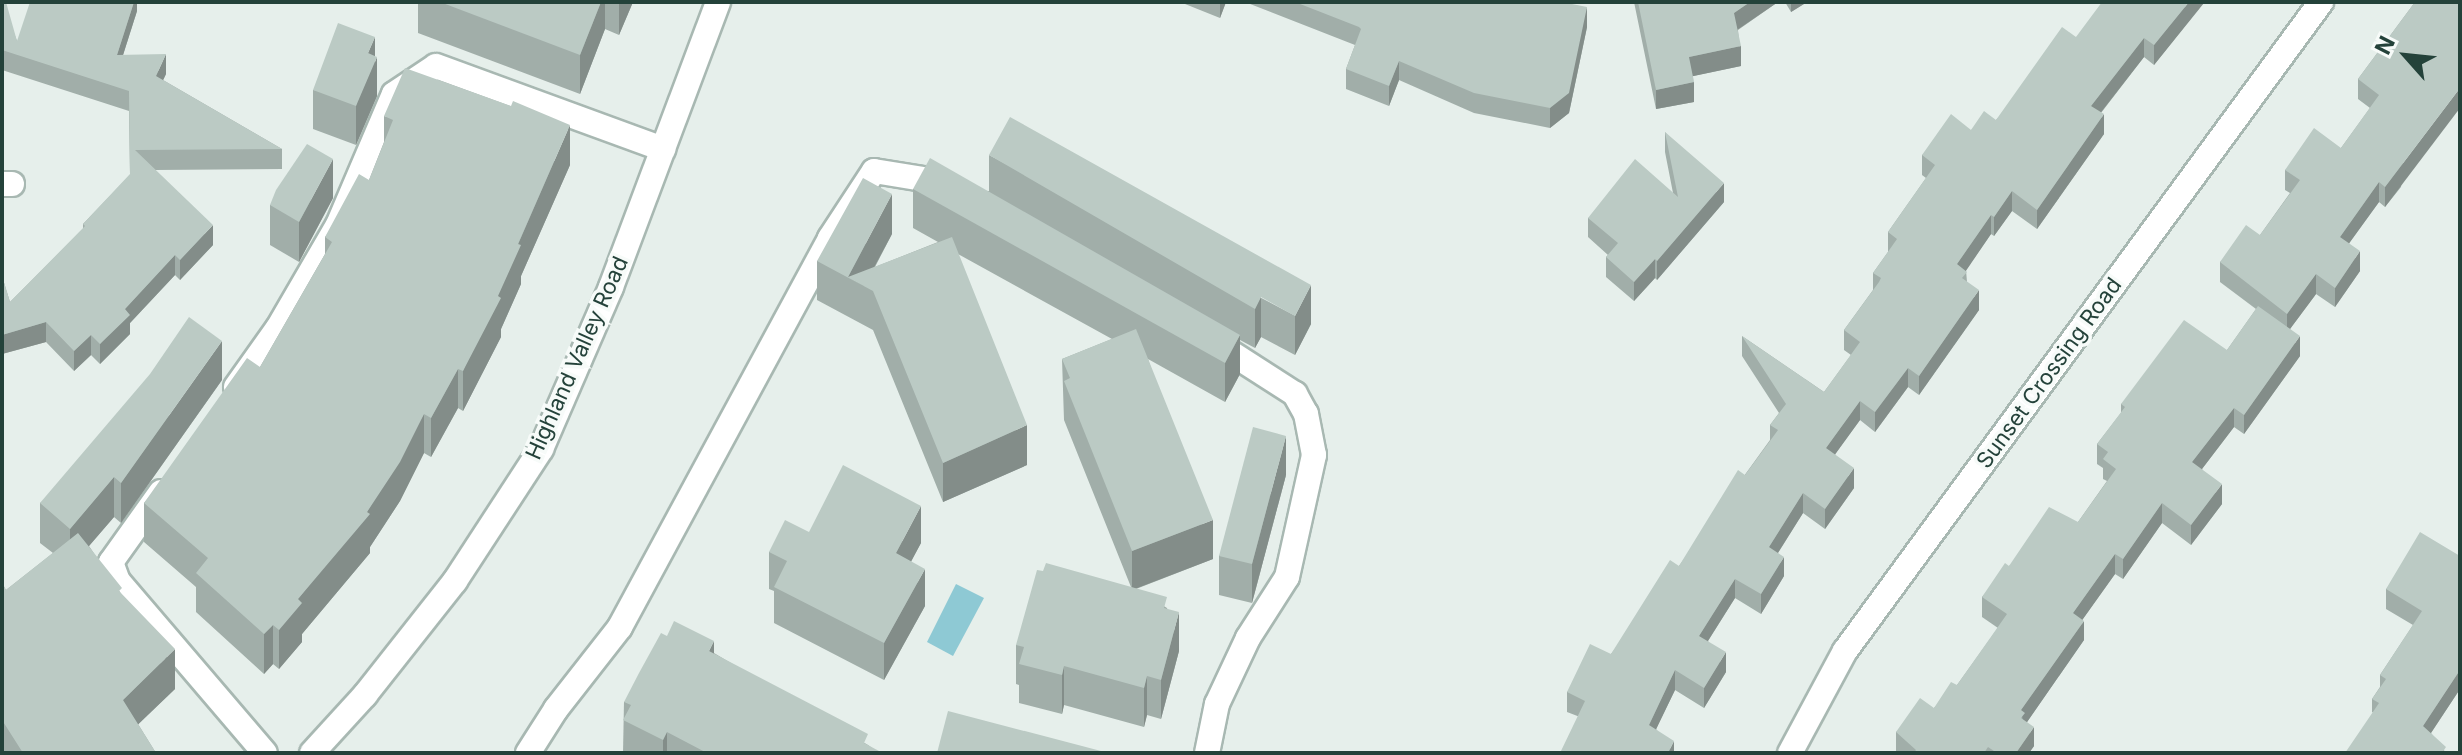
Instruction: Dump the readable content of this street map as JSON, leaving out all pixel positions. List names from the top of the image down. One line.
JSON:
{"streets":{"street":["Highland Valley Road","Sunset Crossing Road"]},"north":"top left"}
